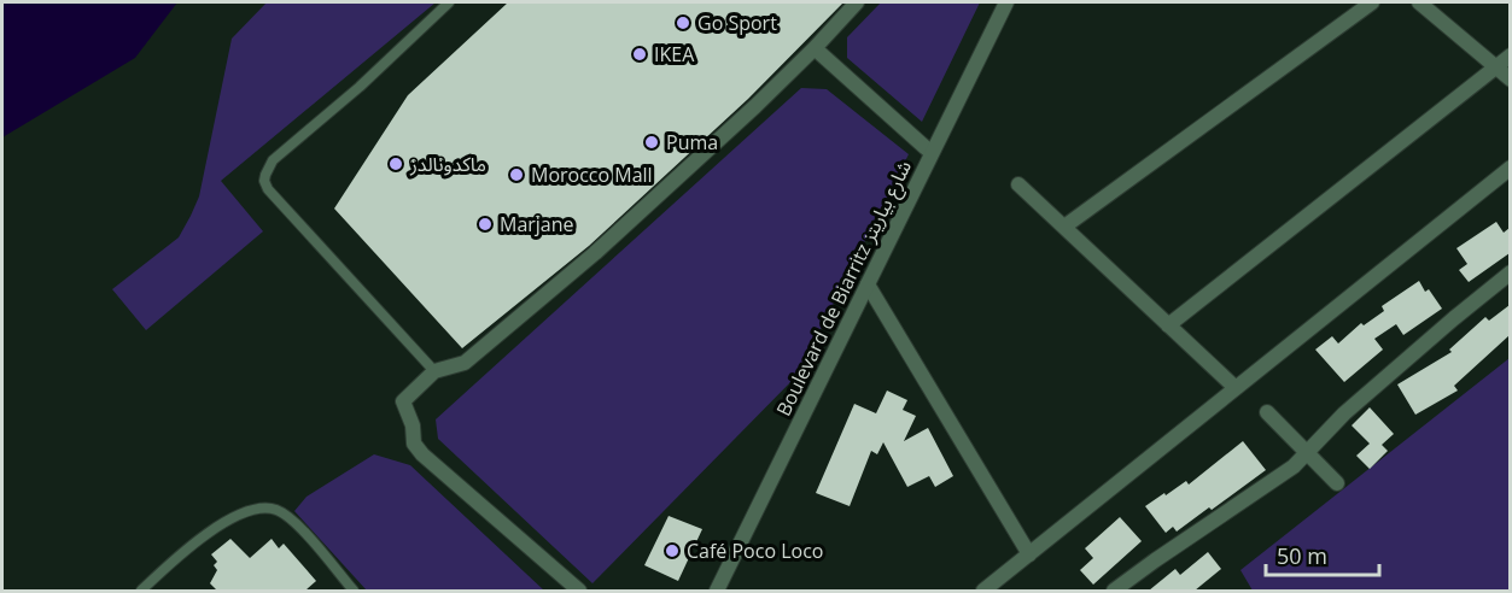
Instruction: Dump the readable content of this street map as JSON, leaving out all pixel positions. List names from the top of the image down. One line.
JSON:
{"streets":{"street":["Boulevard de Biarritz شارع بياريتز"]},"places":["Go Sport","IKEA","Puma","ماكدونالدز","Morocco Mall","Marjane","Café Poco Loco"],"scale_bar":"50 m"}
